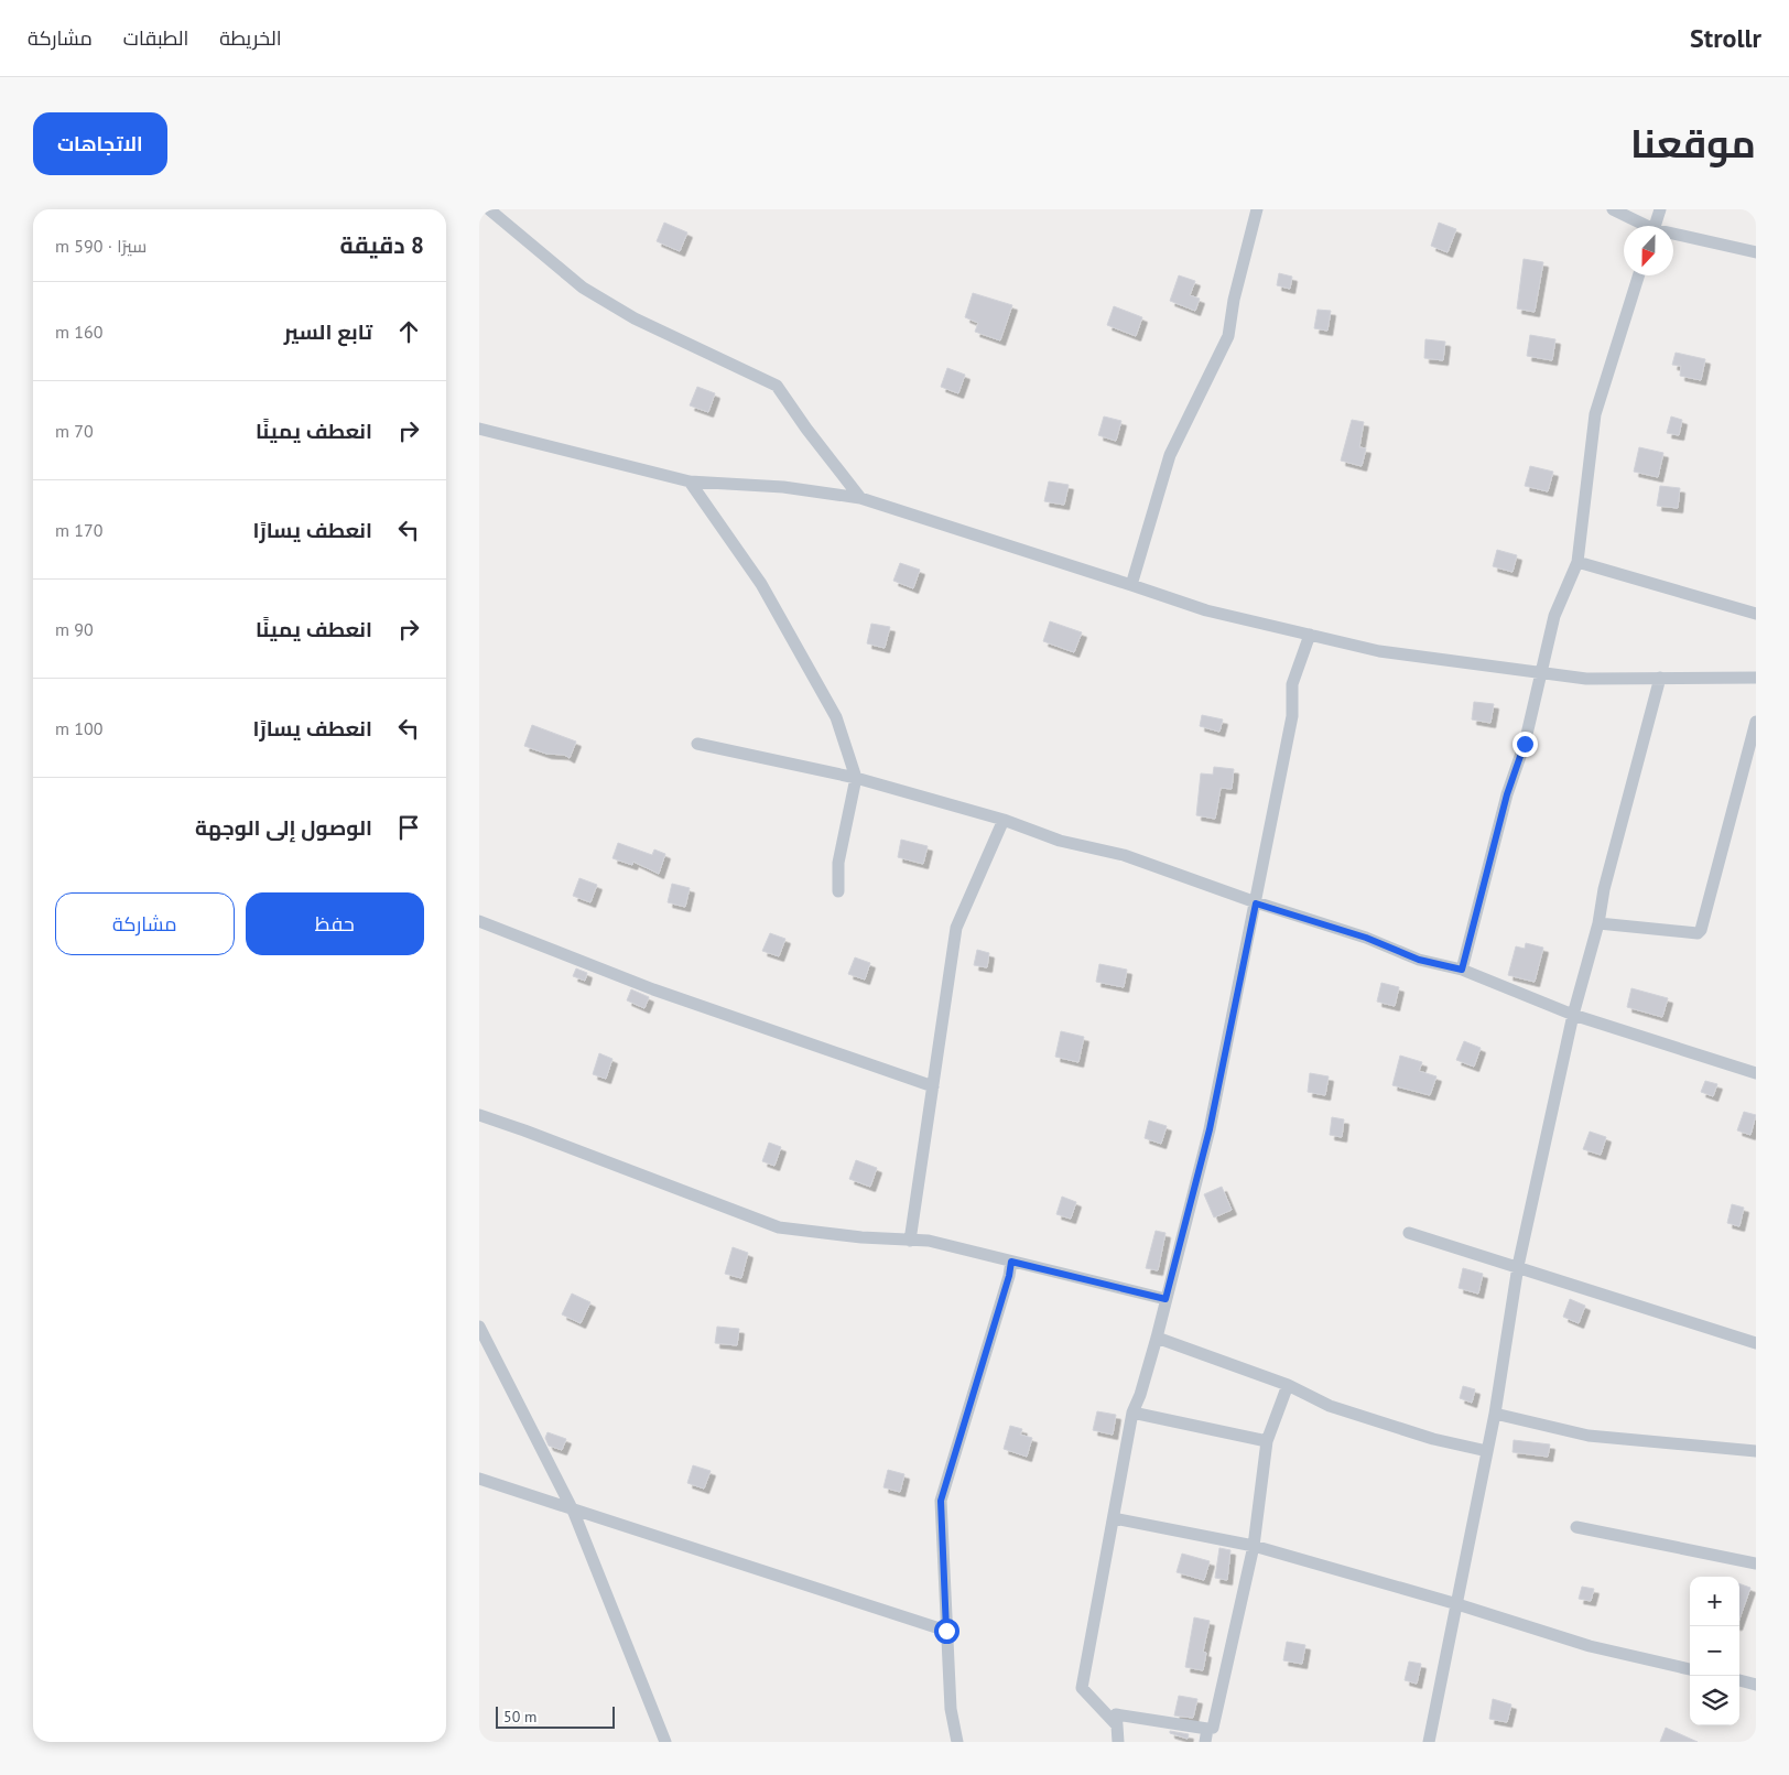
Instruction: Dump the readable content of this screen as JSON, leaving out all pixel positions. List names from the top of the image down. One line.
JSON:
{"scale_bar":"50 m","north":"bottom","page":{"header":"Strollr","nav":["الخريطة","الطبقات","مشاركة"],"title":"موقعنا","buttons":["الاتجاهات",["حفظ","مشاركة"]],"heading":["8 دقيقة","سيرًا · 590 m"],"list":[["تابع السير","160 m"],["انعطف يمينًا","70 m"],["انعطف يسارًا","170 m"],["انعطف يمينًا","90 m"],["انعطف يسارًا","100 m"],"الوصول إلى الوجهة"],"map_buttons":["+","−"],"scale":"50 m"}}
